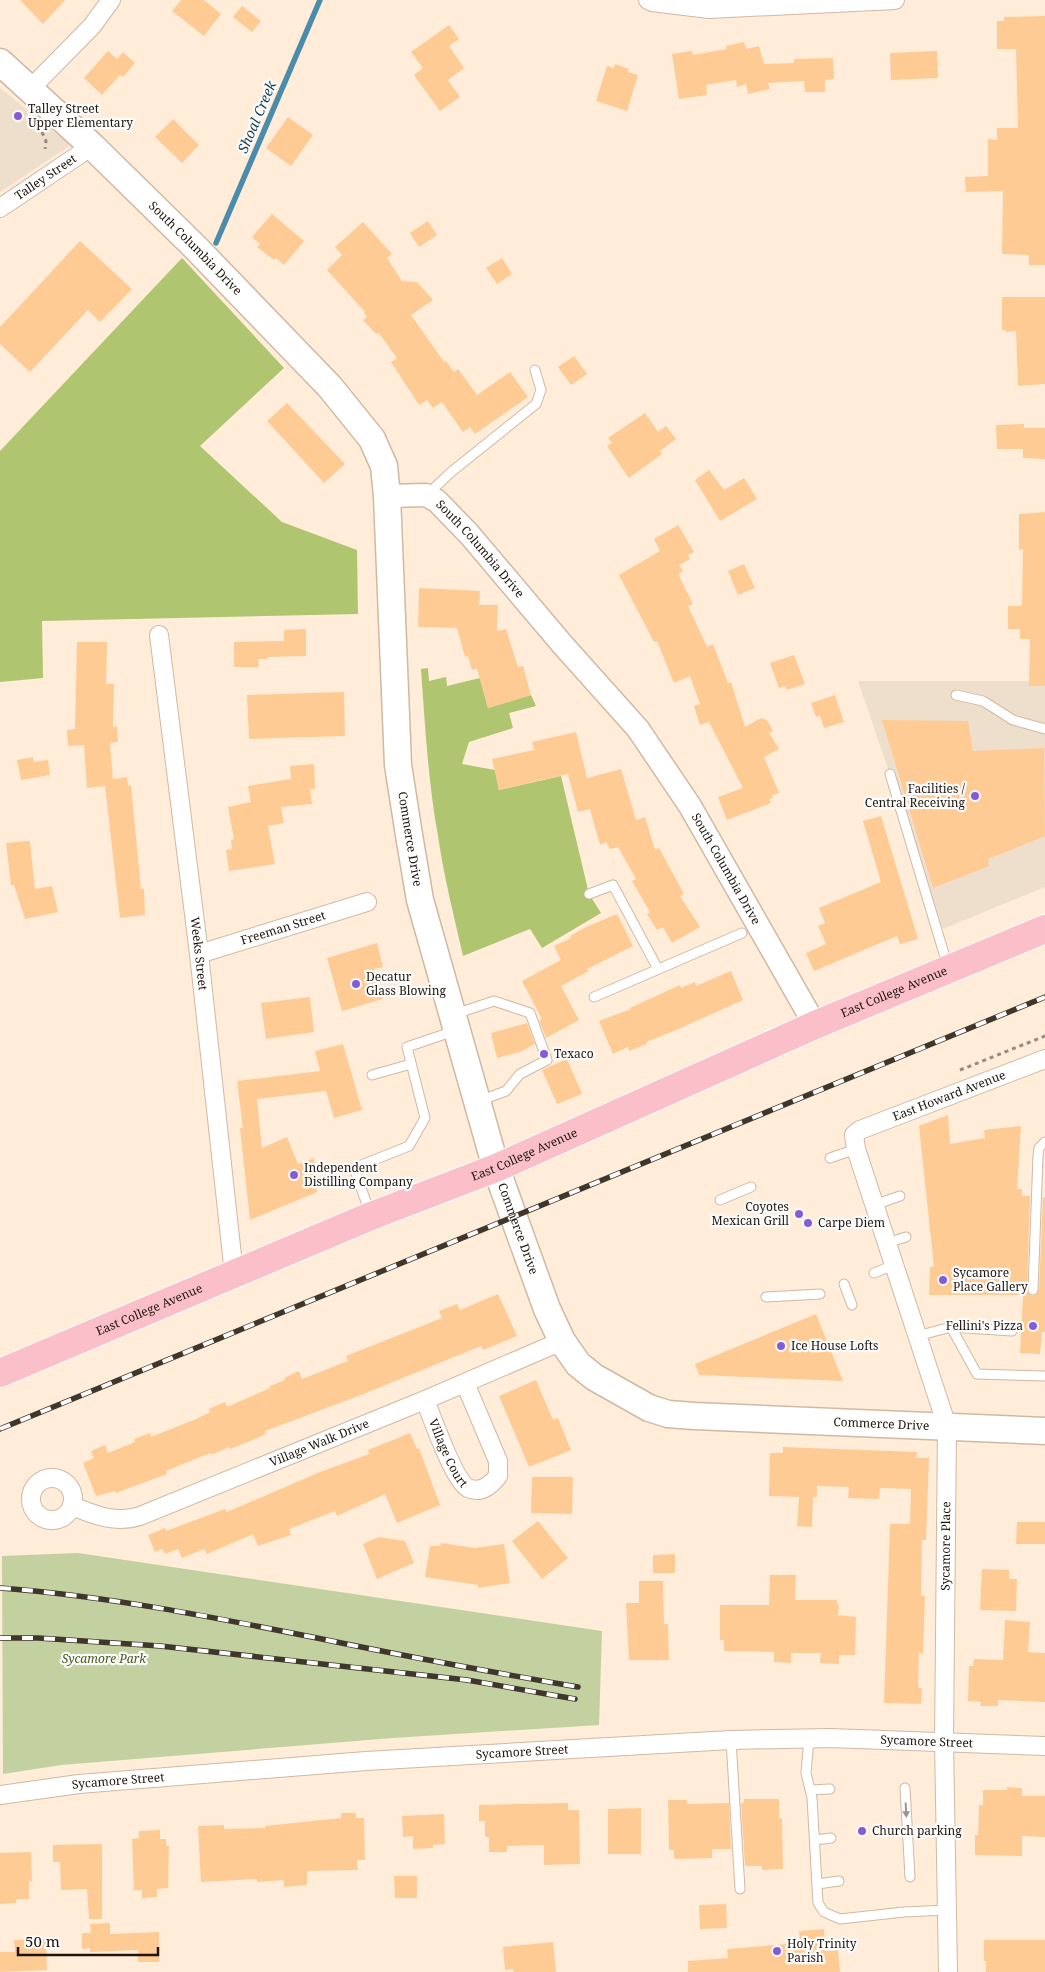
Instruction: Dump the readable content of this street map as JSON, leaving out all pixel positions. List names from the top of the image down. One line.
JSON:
{"streets":{"main road":["South Columbia Drive","Commerce Drive","East College Avenue"],"street":["Talley Street","Freeman Street","Weeks Street","East Howard Avenue","Village Walk Drive","Village Court","Sycamore Place","Sycamore Street"]},"crossings":[["Talley Street","South Columbia Drive"],["South Columbia Drive","Commerce Drive"],["South Columbia Drive","East College Avenue"],["Commerce Drive","East College Avenue"],["Commerce Drive","Village Walk Drive"],["Commerce Drive","Sycamore Place"],["Freeman Street","Weeks Street"],["Weeks Street","East College Avenue"],["East Howard Avenue","Sycamore Place"],["Village Walk Drive","Village Court"],["Sycamore Place","Sycamore Street"]],"water":["Shoal Creek"],"parks":["Sycamore Park"],"places":["Talley Street Upper Elementary","Facilities / Central Receiving","Decatur Glass Blowing","Texaco","Independent Distilling Company","Coyotes Mexican Grill","Carpe Diem","Sycamore Place Gallery","Fellini's Pizza","Ice House Lofts","Church parking","Holy Trinity Parish"],"scale_bar":"50 m"}
